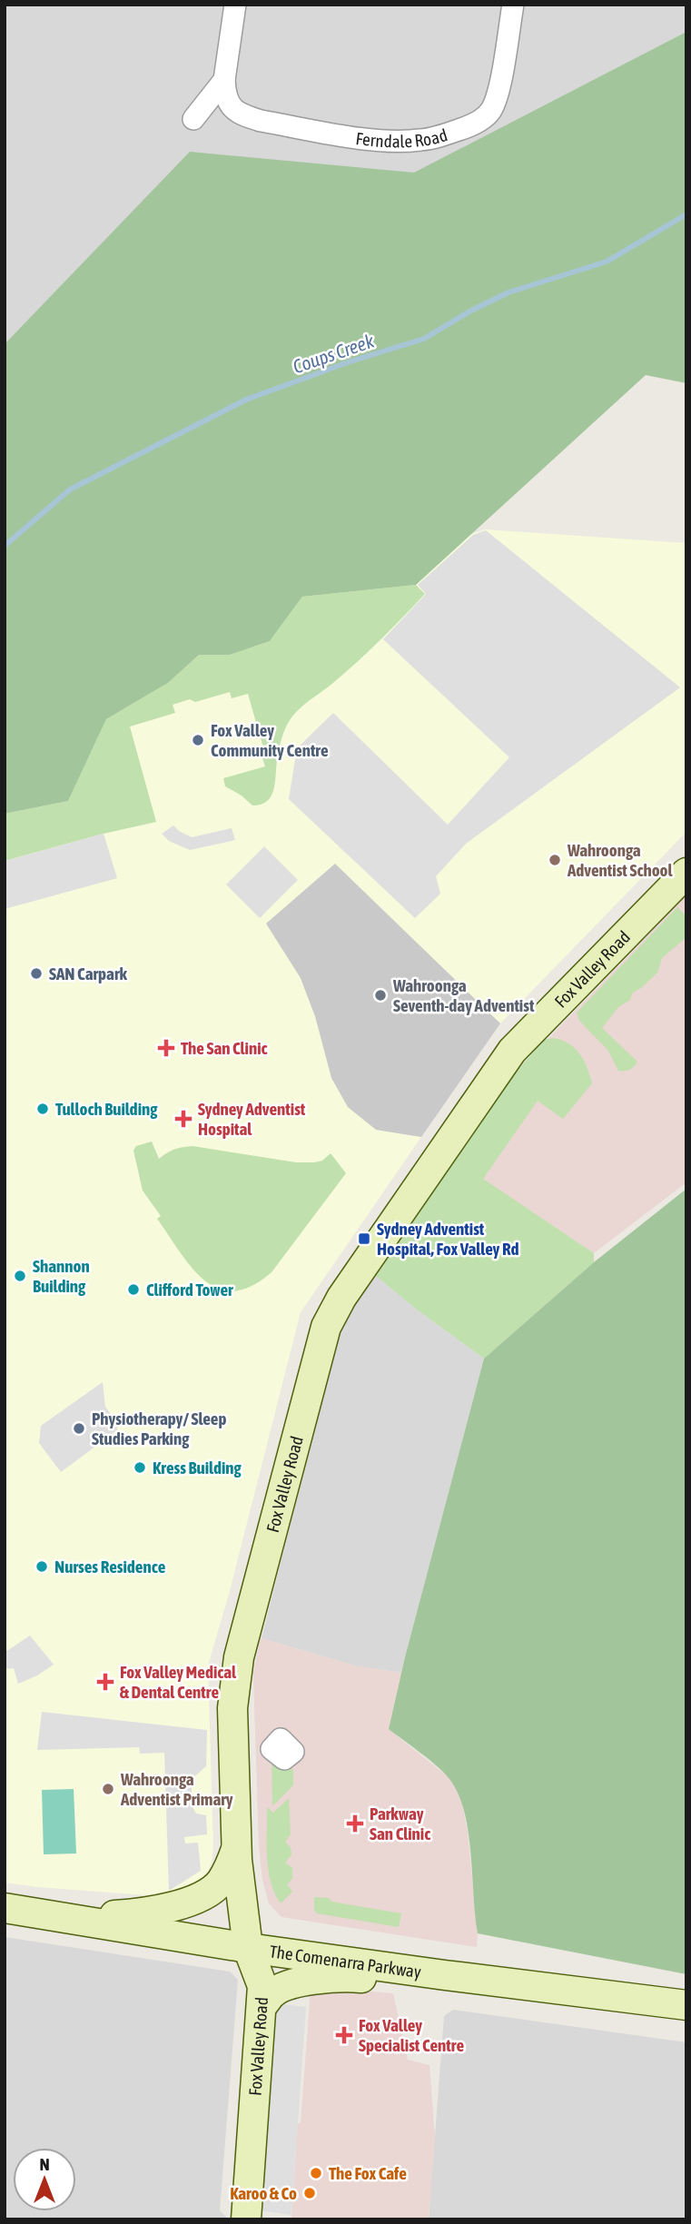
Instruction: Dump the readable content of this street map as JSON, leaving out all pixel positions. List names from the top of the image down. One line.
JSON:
{"streets":{"main road":["Fox Valley Road","The Comenarra Parkway"],"street":["Ferndale Road"]},"crossings":[["Fox Valley Road","The Comenarra Parkway"]],"water":["Coups Creek"],"places":{"other":["Fox Valley Community Centre","Wahroonga Adventist School","SAN Carpark","Wahroonga Seventh-day Adventist","Tulloch Building","Shannon Building","Clifford Tower","Physiotherapy/ Sleep Studies Parking","Kress Building","Nurses Residence","Wahroonga Adventist Primary","The Fox Cafe","Karoo & Co"],"health":["The San Clinic","Sydney Adventist Hospital","Fox Valley Medical & Dental Centre","Parkway San Clinic","Fox Valley Specialist Centre"],"transit":["Sydney Adventist Hospital, Fox Valley Rd"]},"north":"top"}
